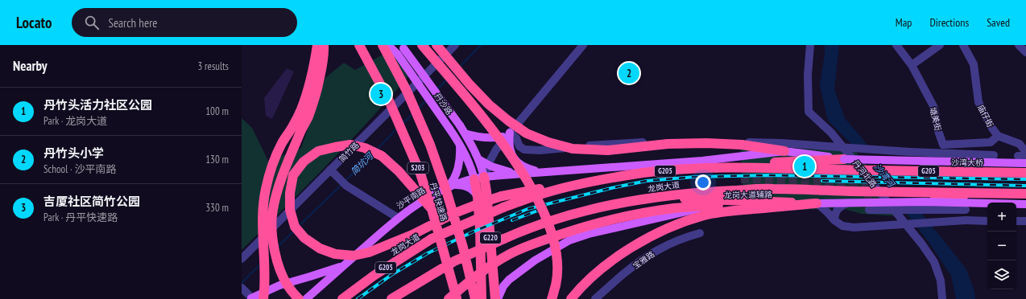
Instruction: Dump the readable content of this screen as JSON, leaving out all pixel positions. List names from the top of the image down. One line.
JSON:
{"streets":{"highway":["沙湾大桥","S203","G205","龙岗大道","丹平快速路","G220"],"main road":["丹沙路","龙岗大道辅路","沙平南路"],"street":["庙仔街","塘美街","简竹路","丹河北路","宝雅路"]},"crossings":[["丹沙路","沙平南路"],["丹沙路","G220"],["沙湾大桥","龙岗大道"],["龙岗大道辅路","G220"],["沙平南路","G220"]],"water":["简坑河","沙湾河"],"page":{"header":"Locato","search":"Search here","nav":["Map","Directions","Saved"],"heading":["Nearby","3 results"],"pins":["2","3","1"],"list":[{"mark":"1","name":"丹竹头活力社区公园","note":"Park · 龙岗大道","value":"100 m"},{"mark":"2","name":"丹竹头小学","note":"School · 沙平南路","value":"130 m"},{"mark":"3","name":"吉厦社区简竹公园","note":"Park · 丹平快速路","value":"330 m"}],"map_buttons":["+","−"]}}
